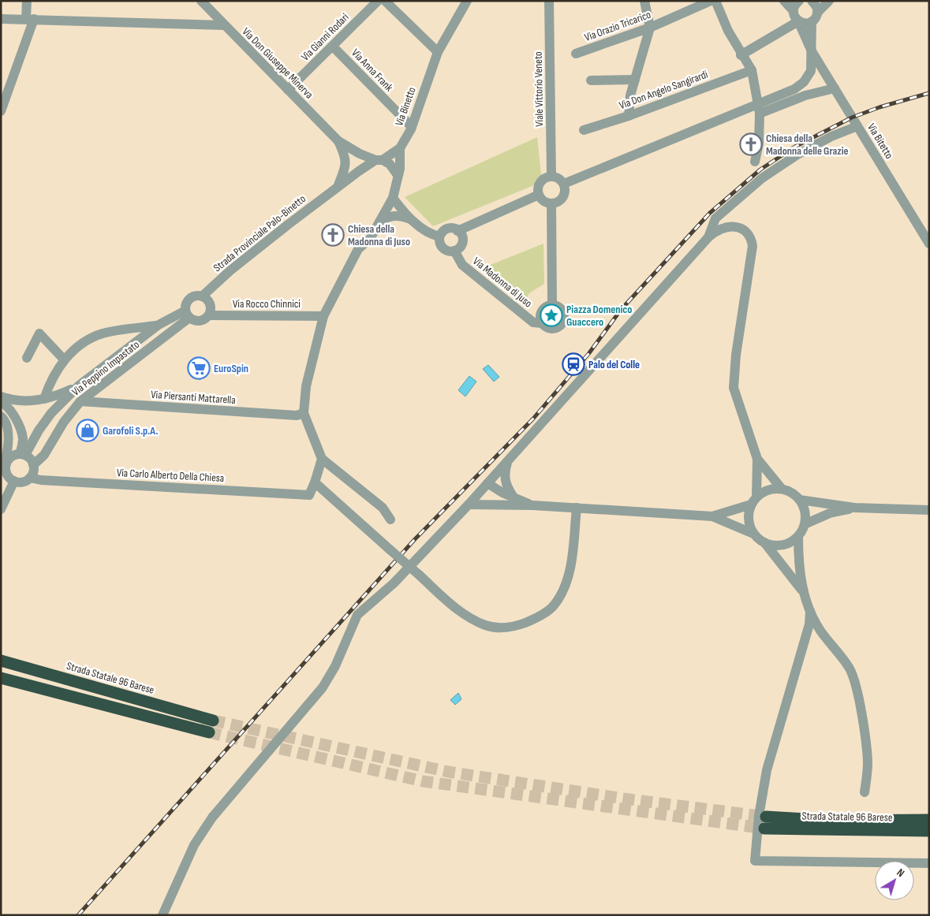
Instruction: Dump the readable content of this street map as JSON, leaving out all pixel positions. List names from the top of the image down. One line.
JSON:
{"streets":{"highway":["Strada Statale 96 Barese"],"street":["Via Orazio Tricarico","Via Gianni Rodari","Via Don Giuseppe Minerva","Via Anna Frank","Viale Vittorio Veneto","Via Don Angelo Sangirardi","Via Binetto","Via Bitetto","Strada Provinciale Palo-Binetto","Via Madonna di Juso","Via Rocco Chinnici","Via Peppino Impastato","Via Piersanti Mattarella","Via Carlo Alberto Della Chiesa"]},"crossings":[["Via Gianni Rodari","Via Don Giuseppe Minerva"],["Via Gianni Rodari","Via Anna Frank"],["Via Anna Frank","Via Binetto"],["Via Binetto","Strada Provinciale Palo-Binetto"],["Strada Provinciale Palo-Binetto","Via Rocco Chinnici"],["Strada Provinciale Palo-Binetto","Via Peppino Impastato"],["Via Rocco Chinnici","Via Peppino Impastato"],["Via Peppino Impastato","Via Piersanti Mattarella"],["Via Peppino Impastato","Via Carlo Alberto Della Chiesa"]],"places":{"church":["Chiesa della Madonna delle Grazie","Chiesa della Madonna di Juso"],"place":["Piazza Domenico Guaccero"],"station":["Palo del Colle"],"supermarket":["EuroSpin"],"shop":["Garofoli S.p.A."]},"north":"top right"}
